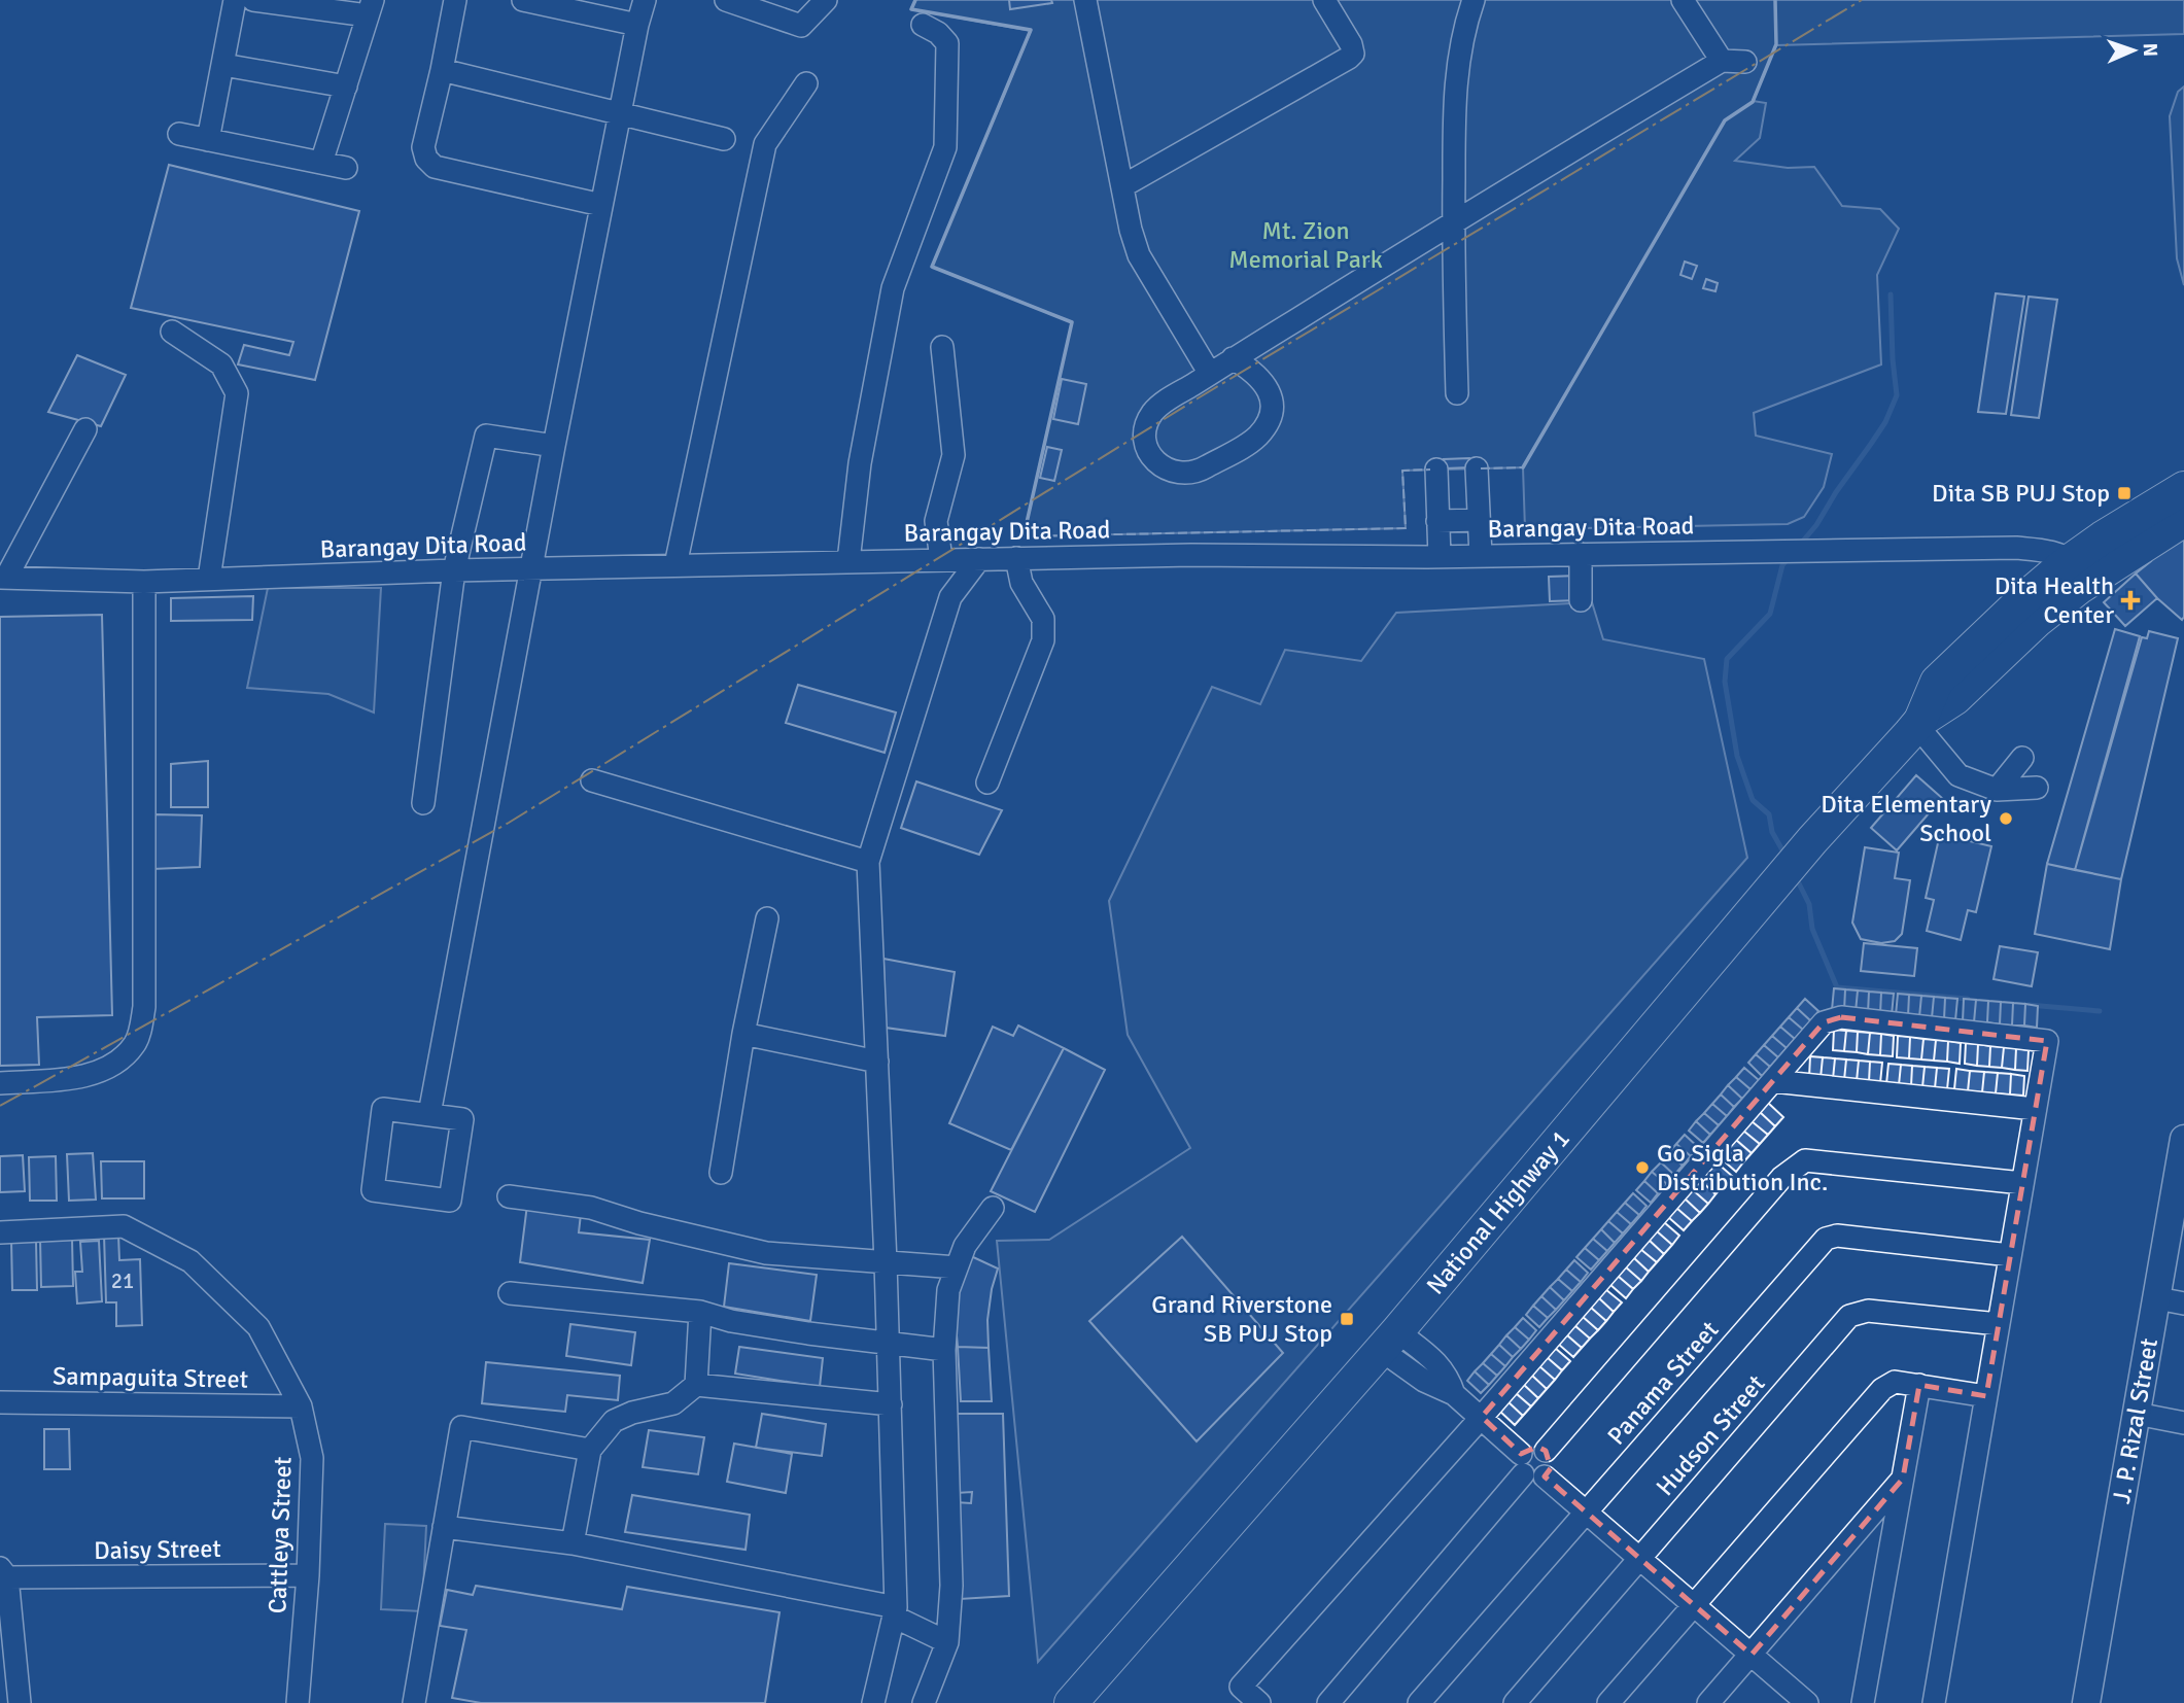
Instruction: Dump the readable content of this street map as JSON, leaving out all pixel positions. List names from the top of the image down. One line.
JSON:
{"streets":{"highway":["National Highway 1"],"main road":["J. P. Rizal Street"],"street":["Barangay Dita Road","Sampaguita Street","Panama Street","Hudson Street","Cattleya Street","Daisy Street"]},"crossings":[["Barangay Dita Road","National Highway 1"],["Sampaguita Street","Cattleya Street"],["Cattleya Street","Daisy Street"]],"parks":["Mt. Zion Memorial Park"],"places":{"transit":["Dita SB PUJ Stop","Grand Riverstone SB PUJ Stop"],"health":["Dita Health Center"],"other":["Dita Elementary School","Go Sigla Distribution Inc."]},"house_numbers":["21"],"north":"right"}
